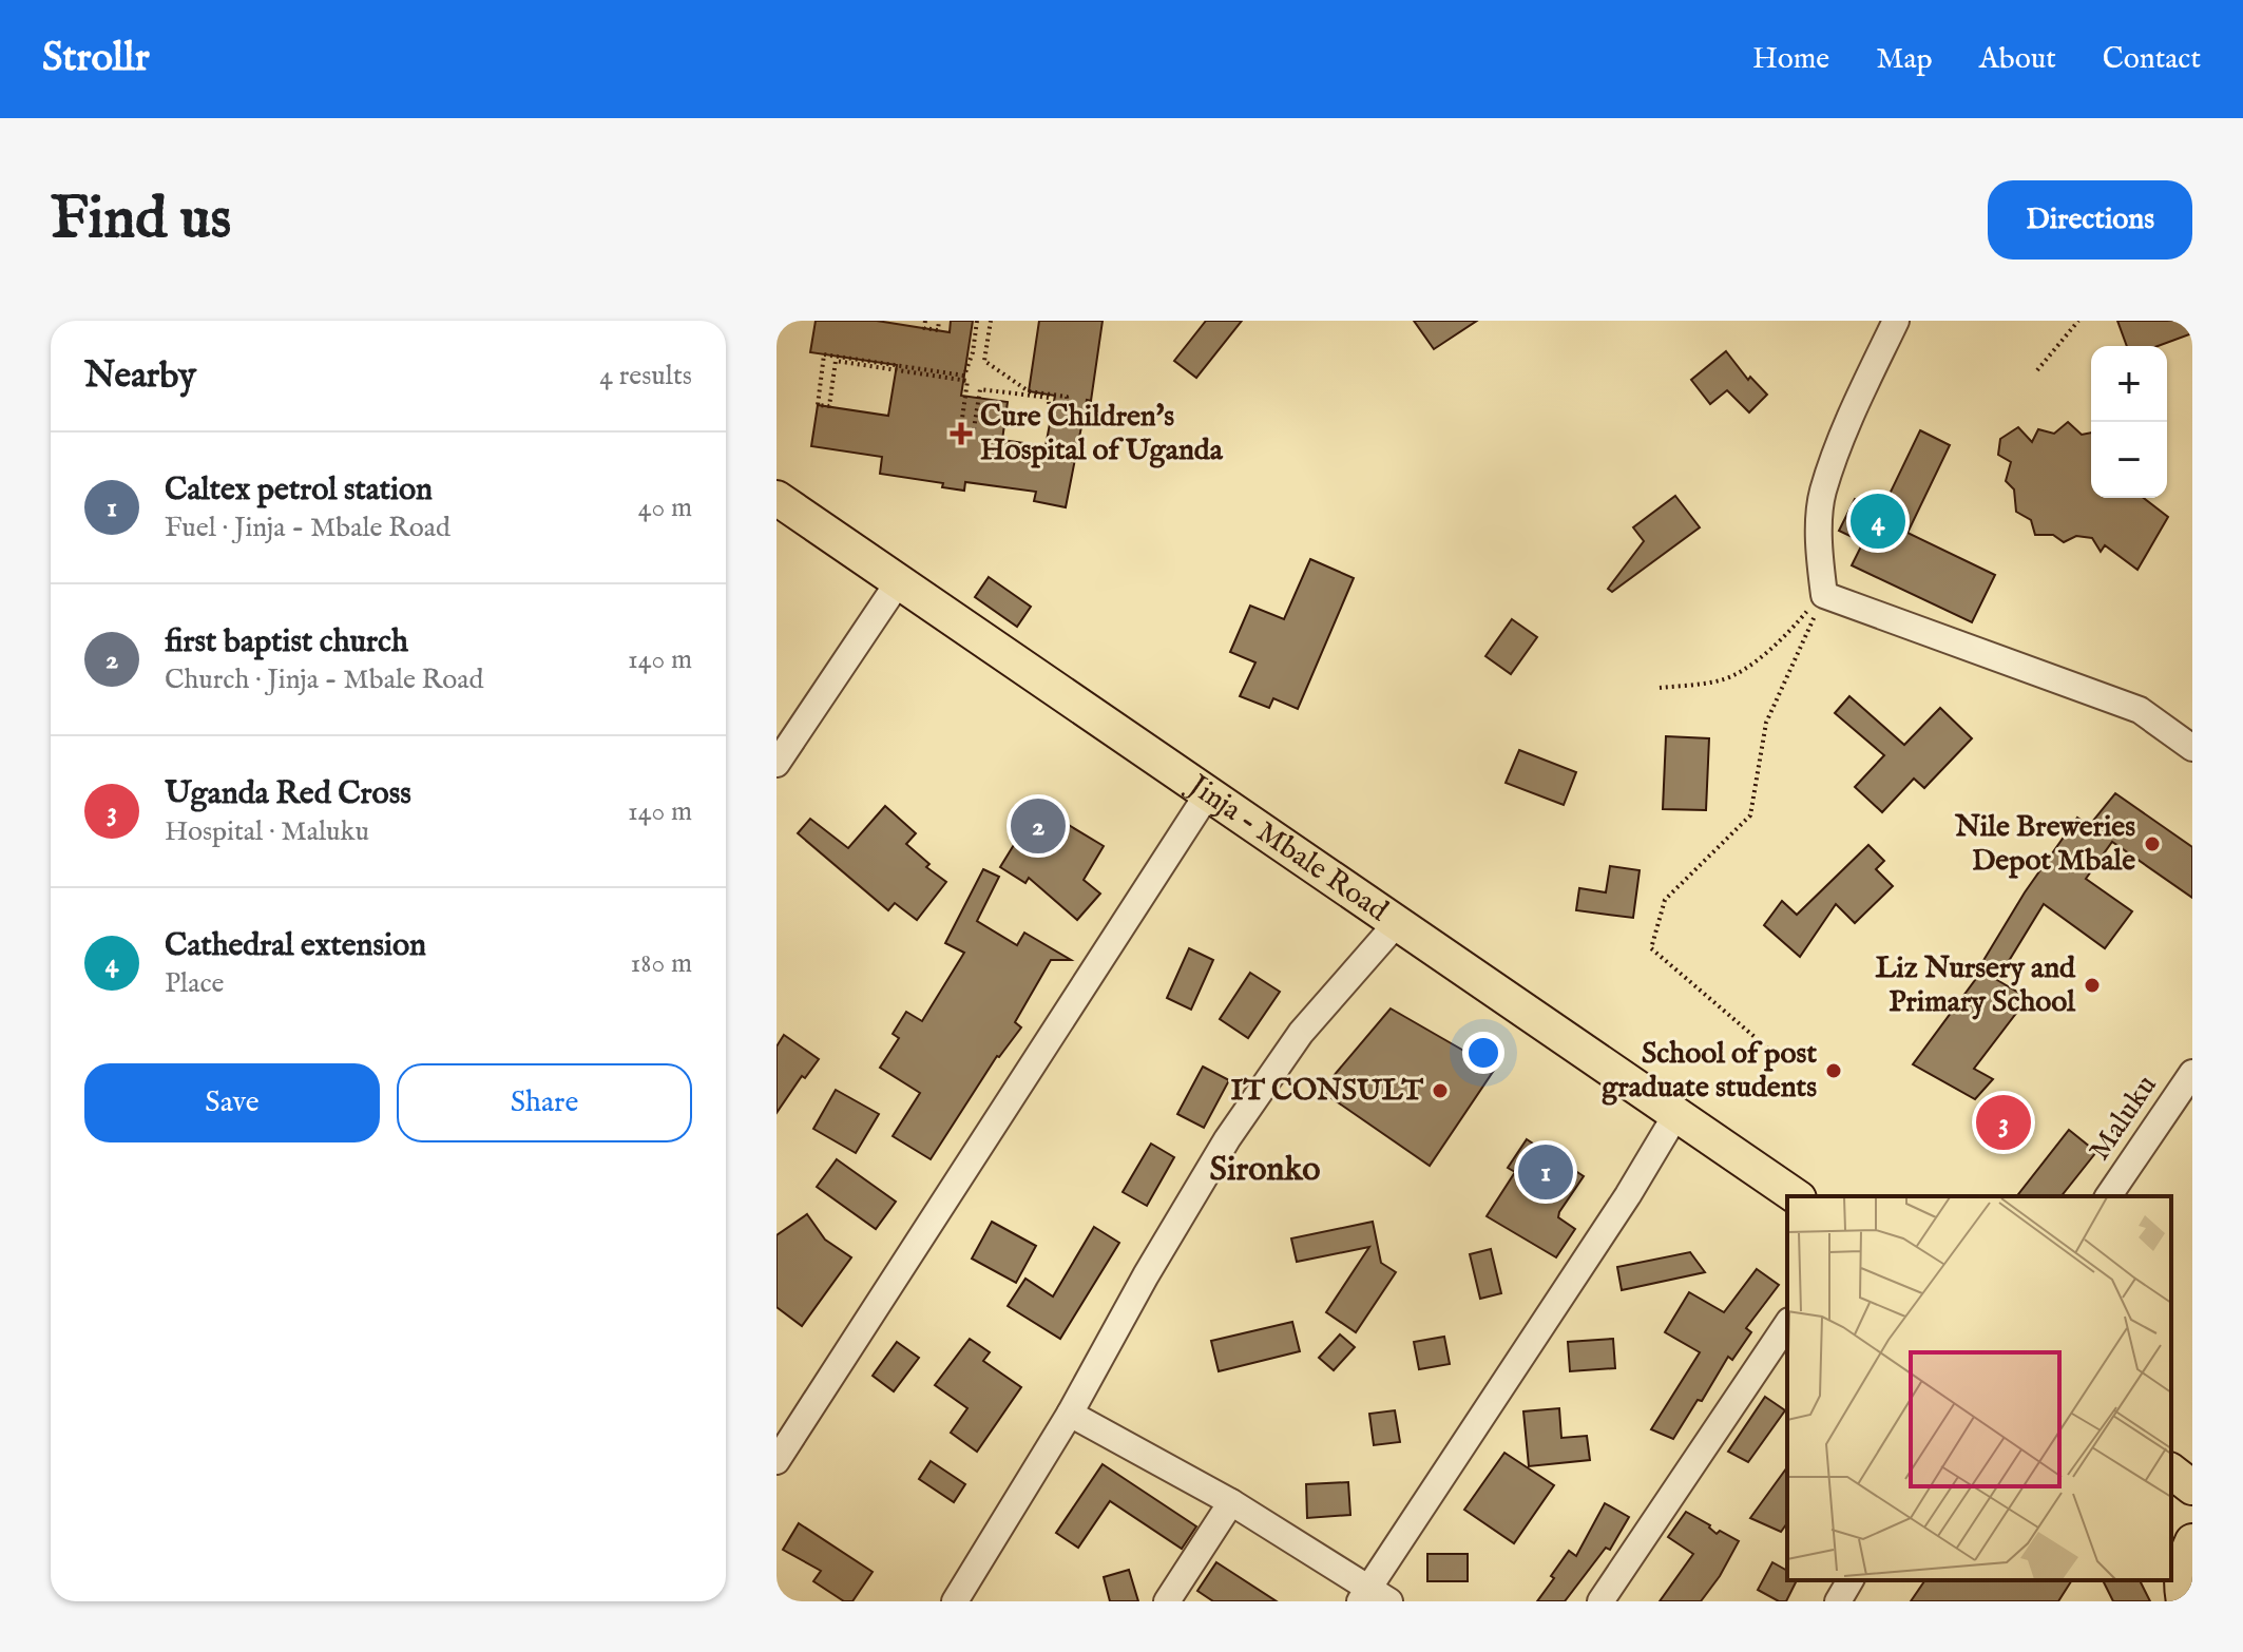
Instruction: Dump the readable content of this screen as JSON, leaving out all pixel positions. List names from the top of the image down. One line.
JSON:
{"streets":{"main road":["Jinja - Mbale Road"],"street":["Maluku"]},"districts":["Sironko"],"places":{"health":["Cure Children's Hospital of Uganda"],"other":["Nile Breweries Depot Mbale","Liz Nursery and Primary School","School of post graduate students","IT CONSULT"]},"page":{"header":"Strollr","nav":["Home","Map","About","Contact"],"buttons":["Directions",["Save","Share"]],"title":"Find us","heading":["Nearby","4 results"],"map_buttons":["+","−"],"list":[{"mark":"1","name":"Caltex petrol station","note":"Fuel · Jinja - Mbale Road","value":"40 m"},{"mark":"2","name":"first baptist church","note":"Church · Jinja - Mbale Road","value":"140 m"},{"mark":"3","name":"Uganda Red Cross","note":"Hospital · Maluku","value":"140 m"},{"mark":"4","name":"Cathedral extension","note":"Place","value":"180 m"}],"pins":["4","2","3","1"]}}
